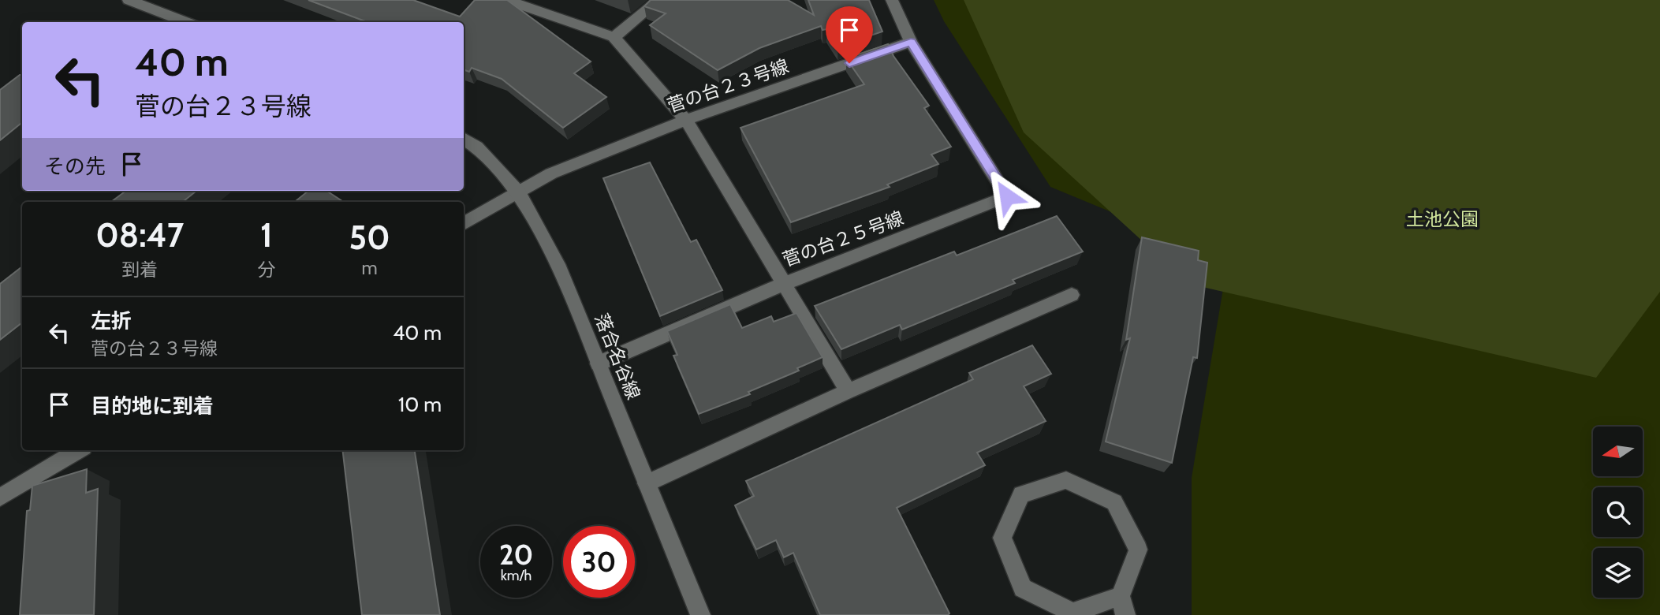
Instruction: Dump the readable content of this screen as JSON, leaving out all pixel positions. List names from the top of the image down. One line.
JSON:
{"streets":{"street":["菅の台２３号線","菅の台２５号線","落合名谷線"]},"crossings":[["菅の台２３号線","菅の台２５号線"],["菅の台２３号線","落合名谷線"]],"parks":["土池公園"],"north":"left","page":{"turn":["40 m","菅の台２３号線"],"then":"その先","eta":["08:47","到着","1","分","50","m"],"list":[{"name":"左折","note":"菅の台２３号線","value":"40 m"},{"name":"目的地に到着","value":"10 m"}],"speed":"20 km/h","limit":"30"}}
